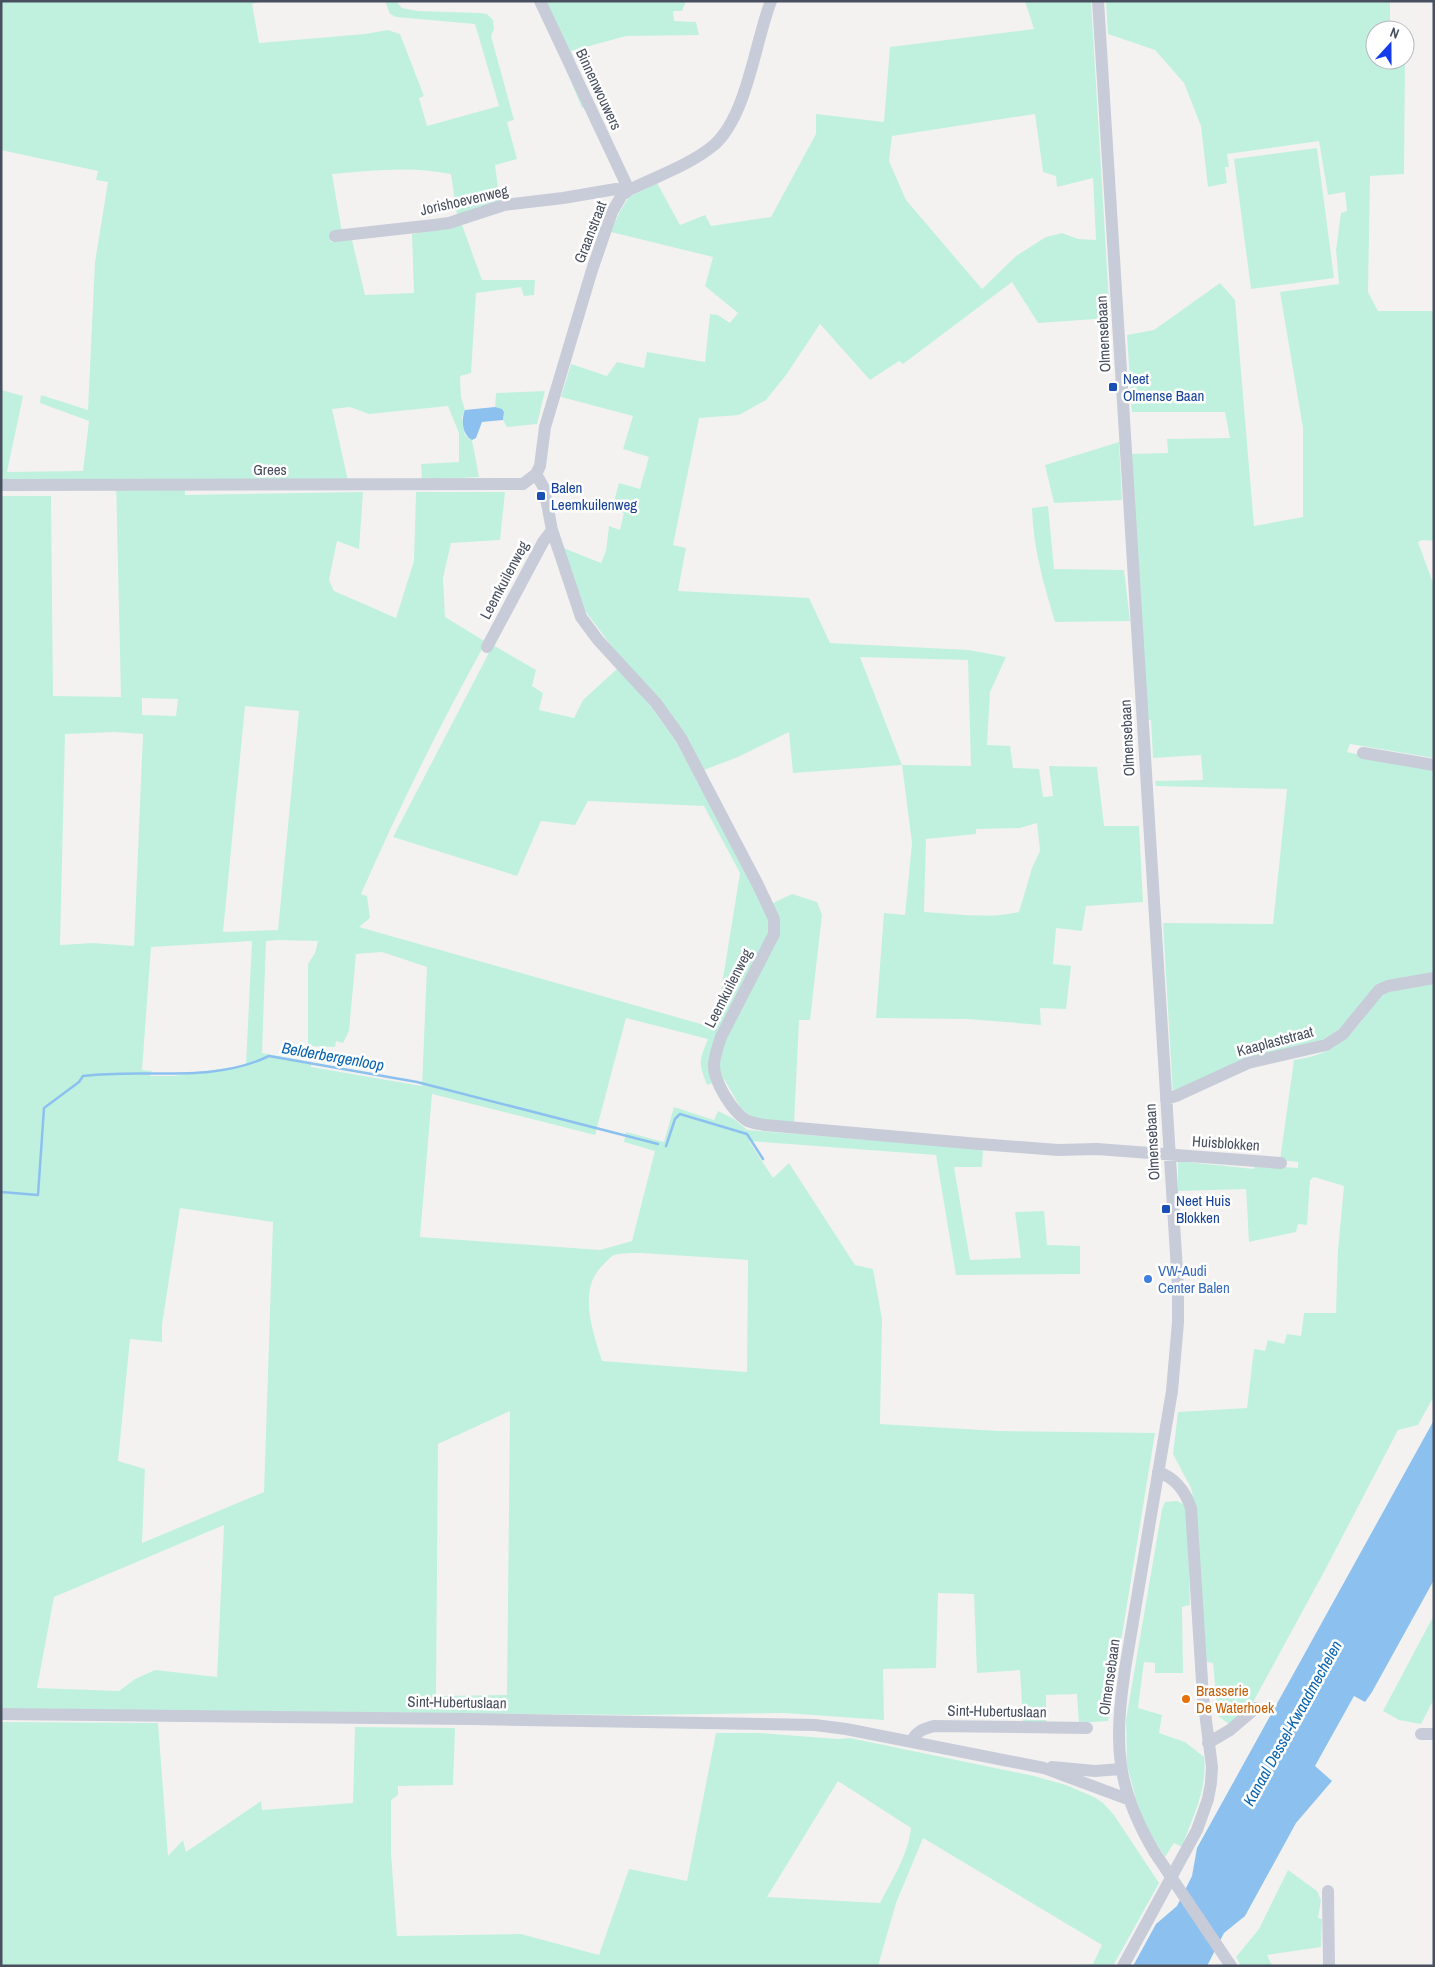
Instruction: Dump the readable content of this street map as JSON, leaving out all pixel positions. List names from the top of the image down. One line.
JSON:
{"streets":{"street":["Binnenwouwers","Jorishoevenweg","Graanstraat","Olmensebaan","Grees","Leemkuilenweg","Kaaplaststraat","Huisblokken","Sint-Hubertuslaan"]},"crossings":[["Binnenwouwers","Jorishoevenweg"],["Binnenwouwers","Graanstraat"],["Jorishoevenweg","Graanstraat"],["Graanstraat","Grees"],["Graanstraat","Leemkuilenweg"],["Olmensebaan","Leemkuilenweg"],["Olmensebaan","Kaaplaststraat"],["Olmensebaan","Huisblokken"],["Olmensebaan","Sint-Hubertuslaan"],["Grees","Leemkuilenweg"],["Leemkuilenweg","Huisblokken"]],"water":["Belderbergenloop","Kanaal Dessel-Kwaadmechelen"],"places":{"transit":["Neet Olmense Baan","Balen Leemkuilenweg","Neet Huis Blokken"],"other":["VW-Audi Center Balen","Brasserie De Waterhoek"]},"north":"top"}
